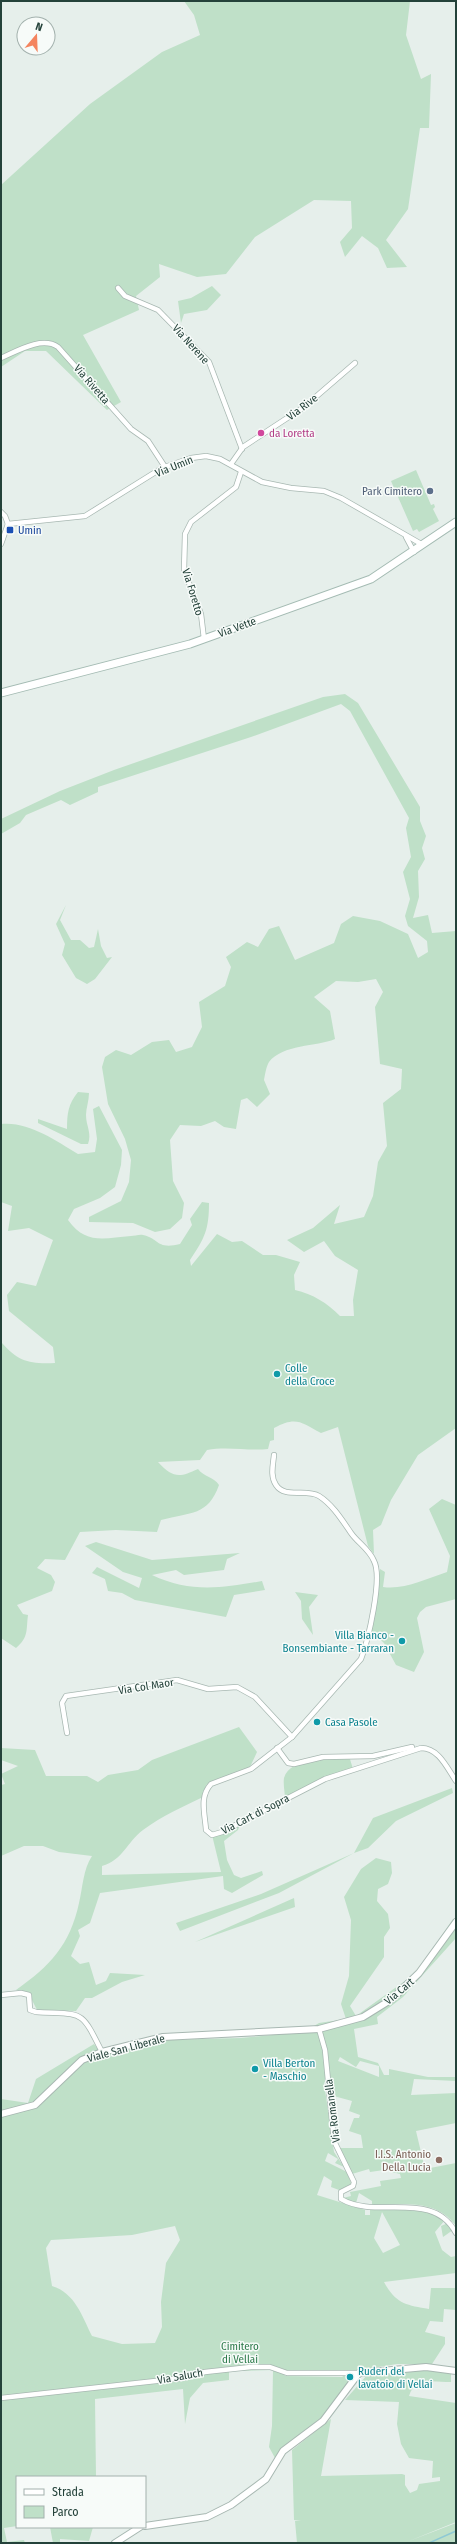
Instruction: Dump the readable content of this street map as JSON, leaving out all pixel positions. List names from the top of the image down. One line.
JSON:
{"streets":{"main road":["Via Vette"],"street":["Via Nerene","Via Rivetta","Via Rive","Via Umin","Via Foretto","Via Col Maor","Via Cart di Sopra","Via Cart","Viale San Liberale","Via Romanella","Via Saluch"]},"crossings":[["Via Nerene","Via Rive"],["Via Rivetta","Via Umin"],["Via Rive","Via Umin"],["Via Umin","Via Foretto"],["Via Umin","Via Vette"],["Via Foretto","Via Vette"],["Via Col Maor","Via Cart di Sopra"],["Via Cart","Viale San Liberale"],["Via Cart","Via Romanella"],["Viale San Liberale","Via Romanella"]],"parks":["Cimitero di Vellai"],"places":{"other":["da Loretta","Park Cimitero","Colle della Croce","Villa Bianco - Bonsembiante - Tarraran","Casa Pasole","Villa Berton - Maschio","I.I.S. Antonio Della Lucia","Ruderi del lavatoio di Vellai"],"transit":["Umin"]},"legend":["Strada","Parco"],"north":"top"}
